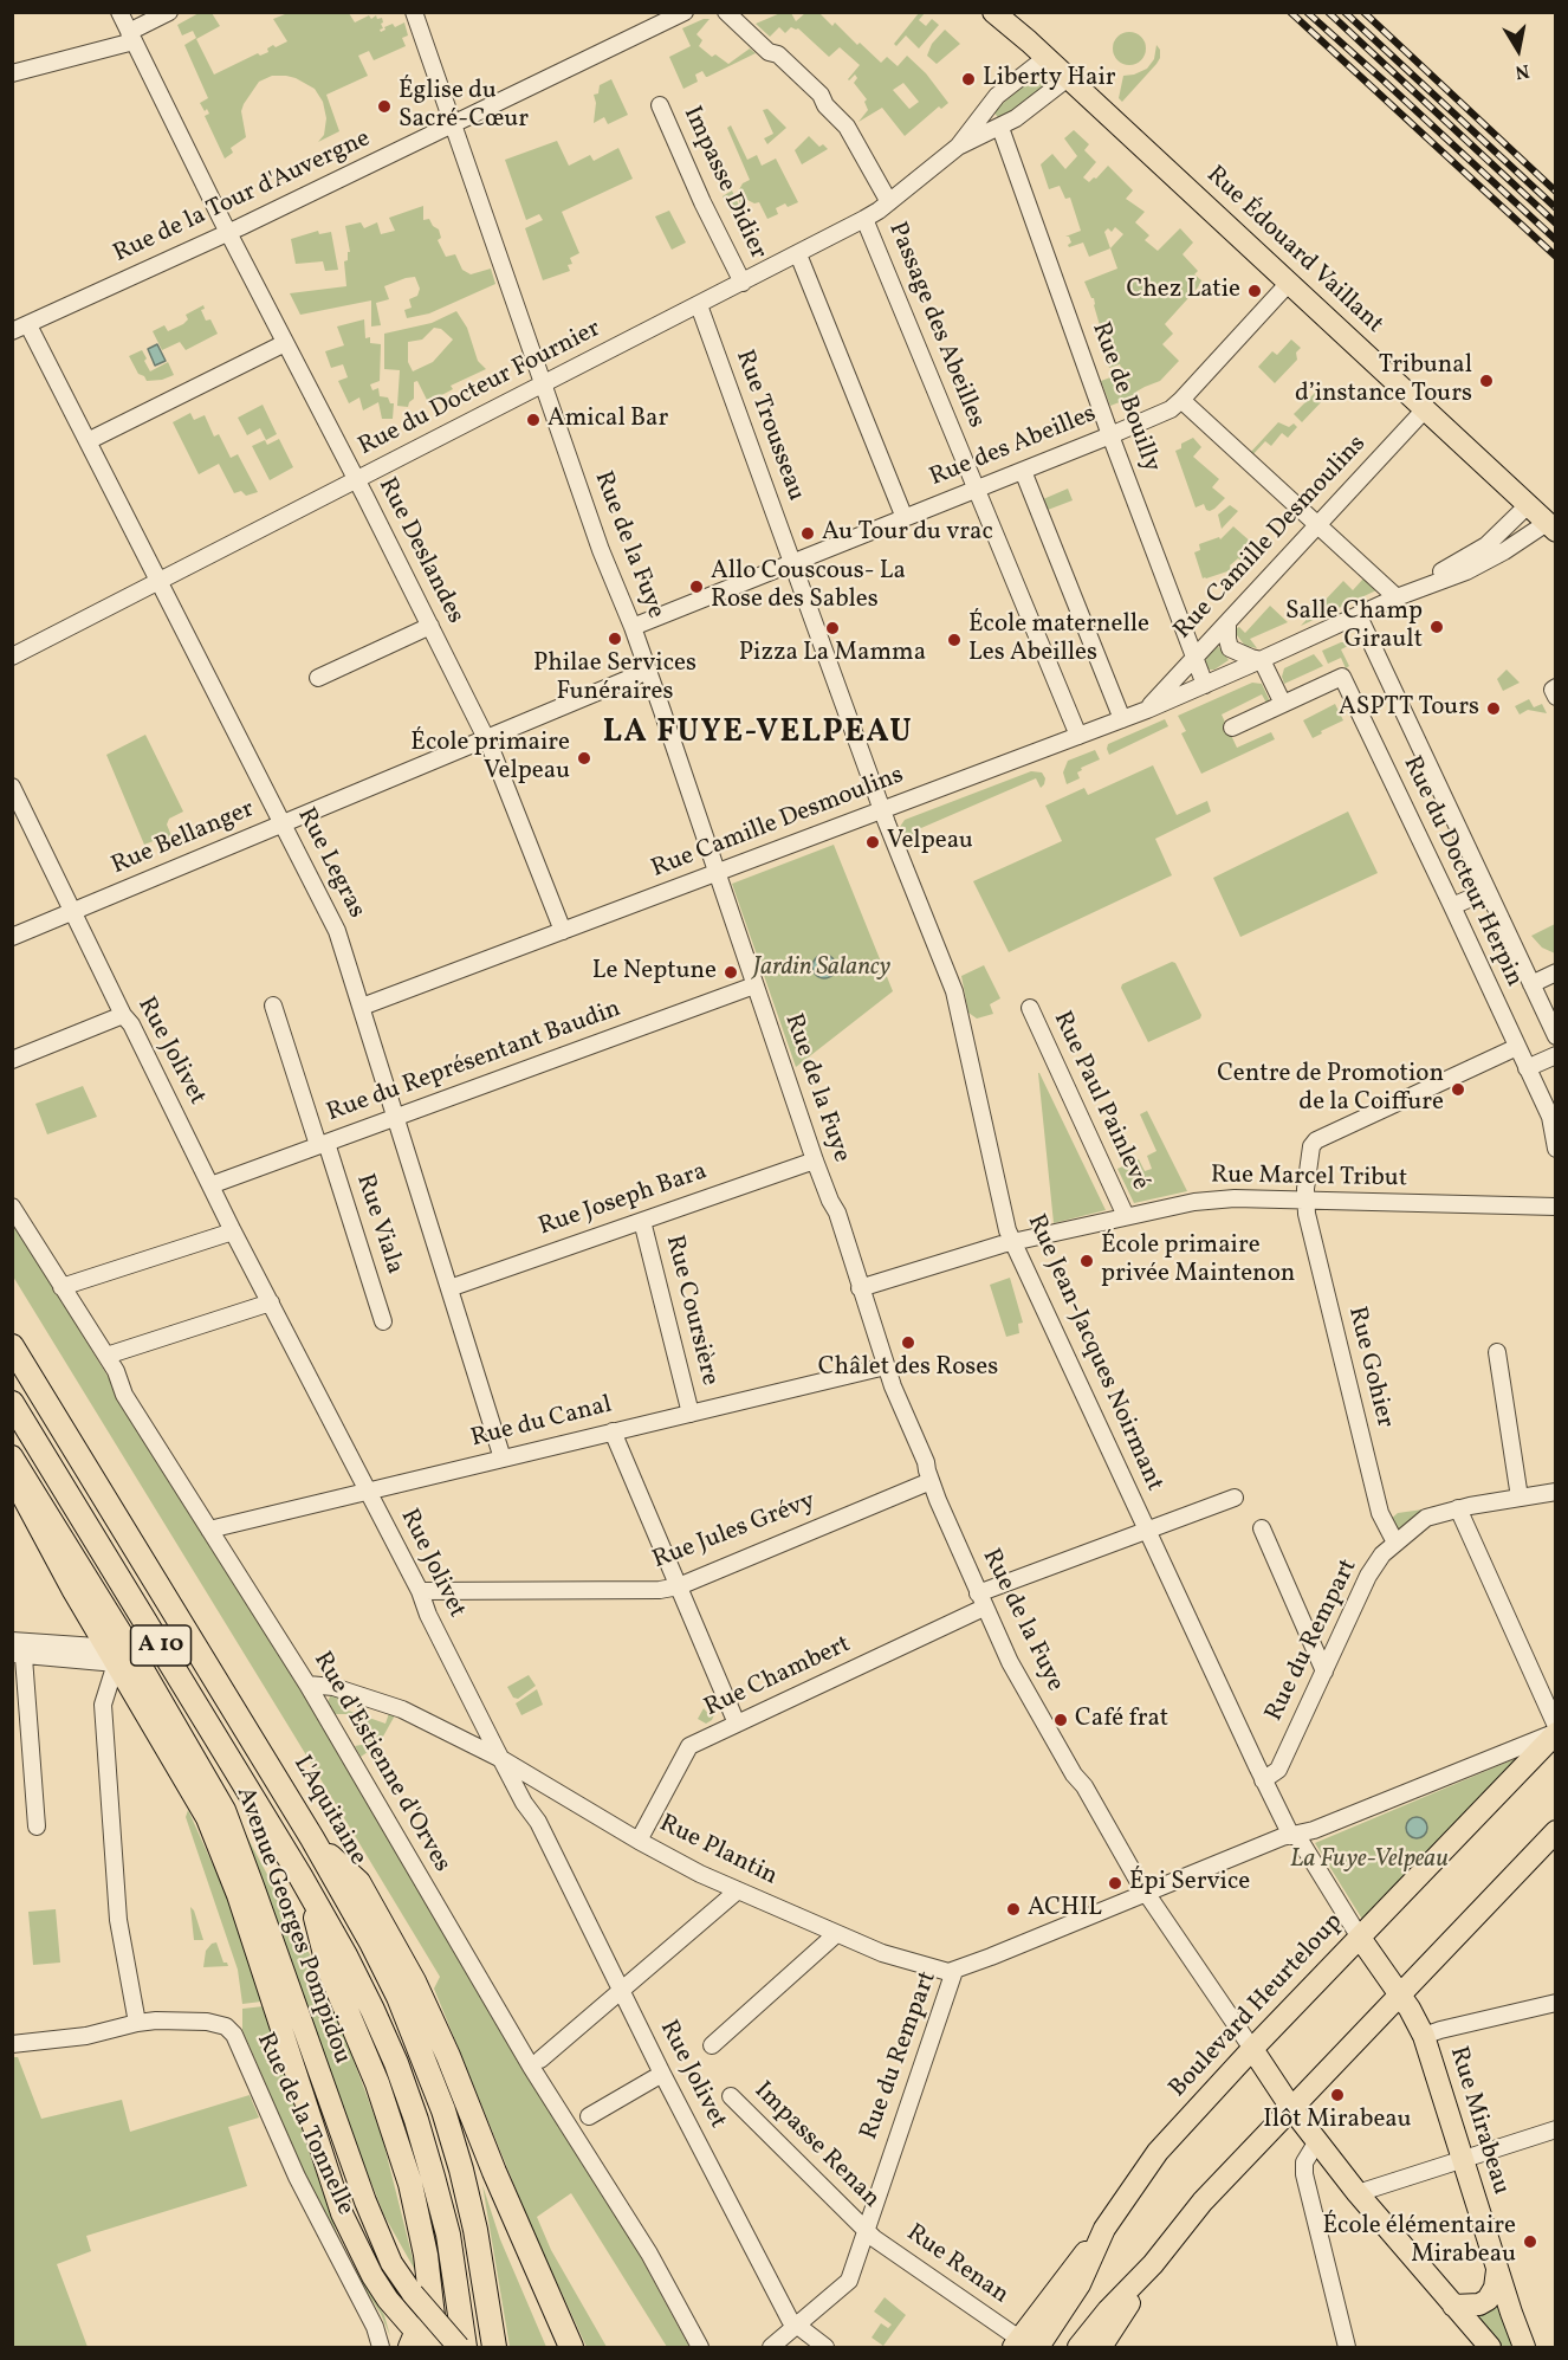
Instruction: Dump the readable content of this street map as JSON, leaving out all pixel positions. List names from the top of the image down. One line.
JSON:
{"streets":{"highway":["A 10","L'Aquitaine"],"main road":["Rue Édouard Vaillant","Avenue Georges Pompidou","Boulevard Heurteloup","Rue Mirabeau"],"street":["Impasse Didier","Rue de la Tour d'Auvergne","Passage des Abeilles","Rue du Docteur Fournier","Rue de Bouilly","Rue Trousseau","Rue des Abeilles","Rue Camille Desmoulins","Rue de la Fuye","Rue Deslandes","Rue Bellanger","Rue Legras","Rue du Docteur Herpin","Rue Jolivet","Rue du Représentant Baudin","Rue Paul Painlevé","Rue Marcel Tribut","Rue Joseph Bara","Rue Viala","Rue Coursière","Rue Jean-Jacques Noirmant","Rue Gohier","Rue du Canal","Rue Jules Grévy","Rue du Rempart","Rue Chambert","Rue d'Estienne d'Orves","Rue Plantin","Rue de la Tonnelle","Impasse Renan","Rue Renan"]},"crossings":[["Impasse Didier","Rue du Docteur Fournier"],["Rue de la Tour d'Auvergne","Rue de la Fuye"],["Rue de la Tour d'Auvergne","Rue Deslandes"],["Rue de la Tour d'Auvergne","Rue Legras"],["Rue Édouard Vaillant","Rue du Docteur Fournier"],["Rue Édouard Vaillant","Rue des Abeilles"],["Rue Édouard Vaillant","Rue Camille Desmoulins"],["Passage des Abeilles","Rue du Docteur Fournier"],["Passage des Abeilles","Rue des Abeilles"],["Passage des Abeilles","Rue Camille Desmoulins"],["Rue du Docteur Fournier","Rue de Bouilly"],["Rue du Docteur Fournier","Rue Trousseau"],["Rue du Docteur Fournier","Rue de la Fuye"],["Rue du Docteur Fournier","Rue Deslandes"],["Rue du Docteur Fournier","Rue Legras"],["Rue de Bouilly","Rue des Abeilles"],["Rue de Bouilly","Rue Camille Desmoulins"],["Rue Trousseau","Rue des Abeilles"],["Rue Trousseau","Rue Camille Desmoulins"],["Rue Trousseau","Rue Jean-Jacques Noirmant"],["Rue des Abeilles","Rue de la Fuye"],["Rue Camille Desmoulins","Rue de la Fuye"],["Rue Camille Desmoulins","Rue Deslandes"],["Rue Camille Desmoulins","Rue Legras"],["Rue Camille Desmoulins","Rue Jean-Jacques Noirmant"],["Rue de la Fuye","Rue Bellanger"],["Rue de la Fuye","Rue du Représentant Baudin"],["Rue de la Fuye","Rue Marcel Tribut"],["Rue de la Fuye","Rue Joseph Bara"],["Rue de la Fuye","Rue du Canal"],["Rue de la Fuye","Rue Jules Grévy"],["Rue de la Fuye","Rue du Rempart"],["Rue de la Fuye","Rue Chambert"],["Rue de la Fuye","Boulevard Heurteloup"],["Rue Deslandes","Rue Bellanger"],["Rue Bellanger","Rue Legras"],["Rue Bellanger","Rue Jolivet"],["Rue Legras","Rue du Représentant Baudin"],["Rue Legras","Rue Joseph Bara"],["Rue Legras","Rue du Canal"],["Rue du Docteur Herpin","Rue Gohier"],["Rue Jolivet","Rue du Représentant Baudin"],["Rue Jolivet","Rue du Canal"],["Rue Jolivet","Rue Jules Grévy"],["Rue Jolivet","Rue du Rempart"],["Rue Jolivet","Rue Plantin"],["Rue du Représentant Baudin","Rue Viala"],["Rue Paul Painlevé","Rue Marcel Tribut"],["Rue Marcel Tribut","Rue Jean-Jacques Noirmant"],["Rue Marcel Tribut","Rue Gohier"],["Rue Joseph Bara","Rue Coursière"],["Rue Coursière","Rue du Canal"],["Rue Jean-Jacques Noirmant","Rue du Rempart"],["Rue Jean-Jacques Noirmant","Rue Chambert"],["Rue Gohier","Rue du Rempart"],["Rue du Canal","Rue d'Estienne d'Orves"],["Rue du Rempart","Rue Plantin"],["Rue du Rempart","Boulevard Heurteloup"],["Rue du Rempart","Impasse Renan"],["Rue du Rempart","Rue Renan"],["Rue Chambert","Rue Plantin"],["Rue d'Estienne d'Orves","Rue Plantin"],["Boulevard Heurteloup","Rue Mirabeau"],["Boulevard Heurteloup","Rue Renan"],["Impasse Renan","Rue Renan"]],"districts":["LA FUYE-VELPEAU"],"parks":["Jardin Salancy","La Fuye-Velpeau"],"places":["Liberty Hair","Église du Sacré-Cœur","Chez Latie","Tribunal d’instance Tours","Amical Bar","Au Tour du vrac","Allo Couscous- La Rose des Sables","Salle Champ Girault","Pizza La Mamma","Philae Services Funéraires","École maternelle Les Abeilles","ASPTT Tours","École primaire Velpeau","Velpeau","Le Neptune","Centre de Promotion de la Coiffure","École primaire privée Maintenon","Châlet des Roses","Café frat","Épi Service","ACHIL","Ilôt Mirabeau","École élémentaire Mirabeau"],"north":"bottom"}
